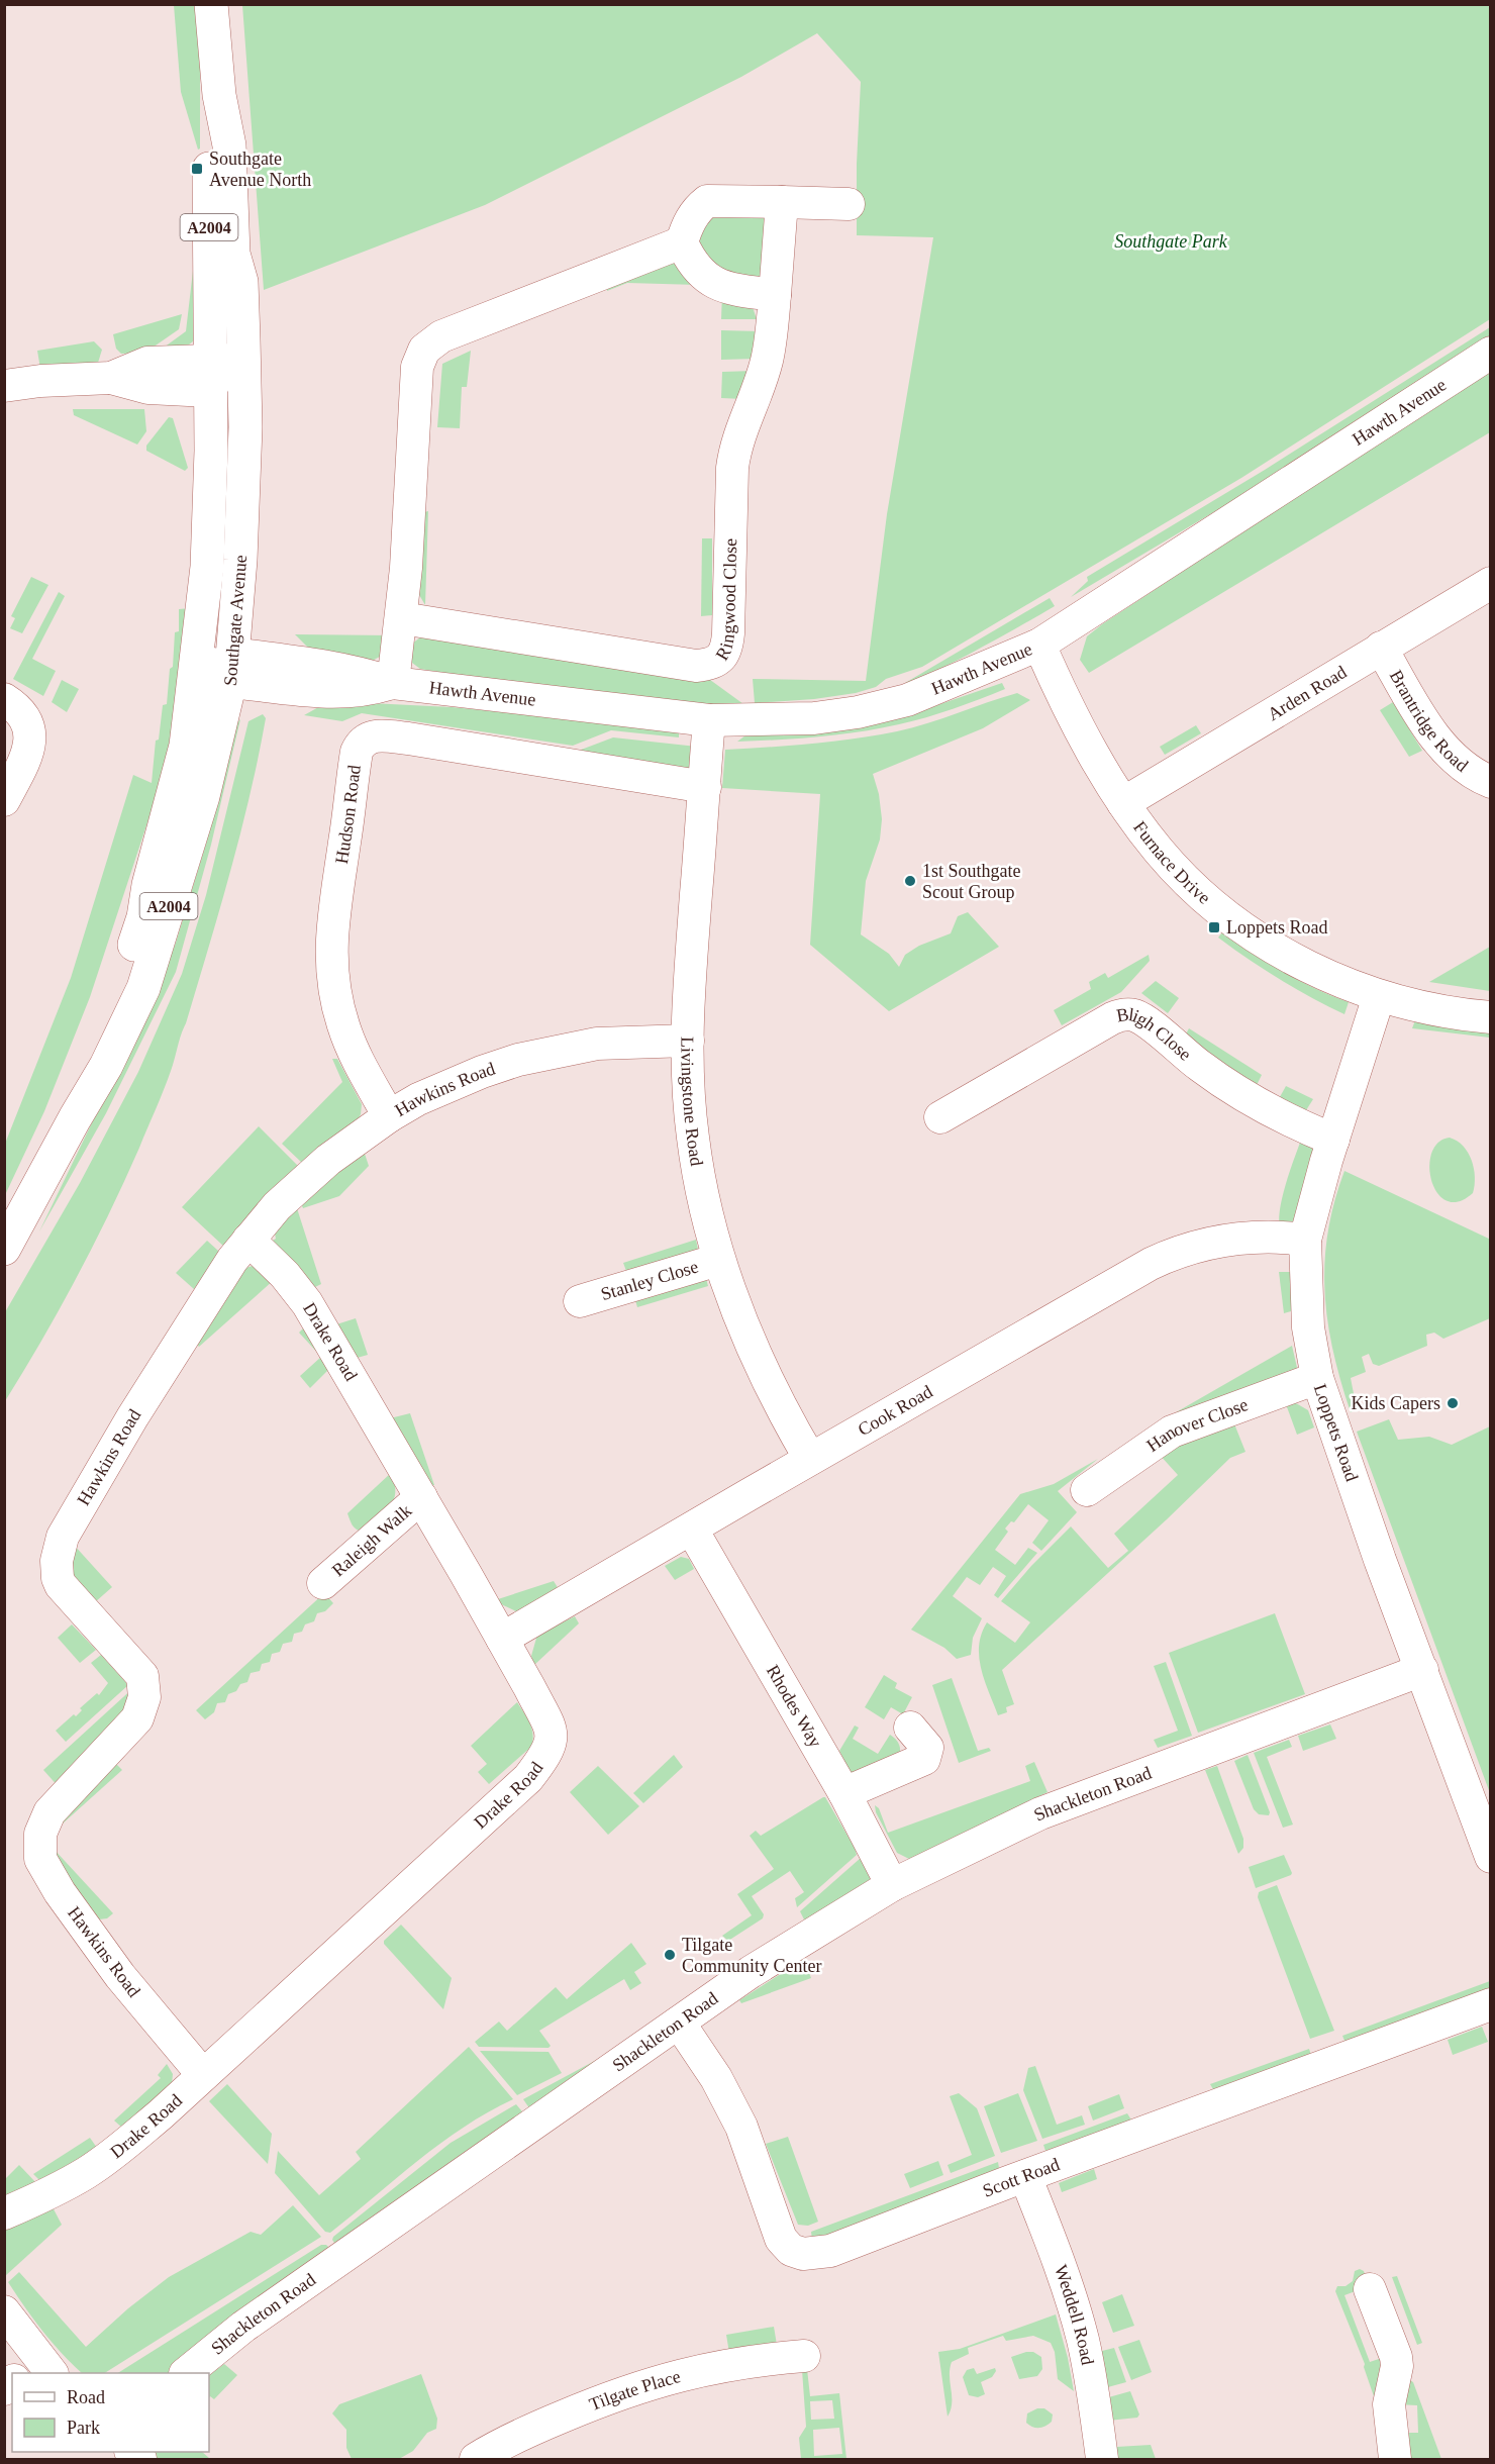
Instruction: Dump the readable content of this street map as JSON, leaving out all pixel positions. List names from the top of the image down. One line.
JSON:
{"streets":{"main road":["A2004","Southgate Avenue"],"street":["Hawth Avenue","Ringwood Close","Arden Road","Brantridge Road","Hudson Road","Furnace Drive","Bligh Close","Hawkins Road","Livingstone Road","Stanley Close","Drake Road","Cook Road","Hanover Close","Loppets Road","Raleigh Walk","Rhodes Way","Shackleton Road","Scott Road","Weddell Road","Tilgate Place"]},"crossings":[["Hawth Avenue","Southgate Avenue"],["Hawth Avenue","Furnace Drive"],["Hawth Avenue","Livingstone Road"],["Arden Road","Brantridge Road"],["Arden Road","Furnace Drive"],["Hudson Road","Hawkins Road"],["Hudson Road","Livingstone Road"],["Furnace Drive","Loppets Road"],["Bligh Close","Loppets Road"],["Hawkins Road","Livingstone Road"],["Hawkins Road","Drake Road"],["Livingstone Road","Stanley Close"],["Livingstone Road","Cook Road"],["Drake Road","Cook Road"],["Drake Road","Raleigh Walk"],["Cook Road","Loppets Road"],["Cook Road","Rhodes Way"],["Hanover Close","Loppets Road"],["Loppets Road","Shackleton Road"],["Rhodes Way","Shackleton Road"],["Shackleton Road","Scott Road"],["Scott Road","Weddell Road"]],"parks":["Southgate Park"],"places":{"transit":["Southgate Avenue North","Loppets Road"],"other":["1st Southgate Scout Group","Kids Capers","Tilgate Community Center"]},"legend":["Road","Park"]}
